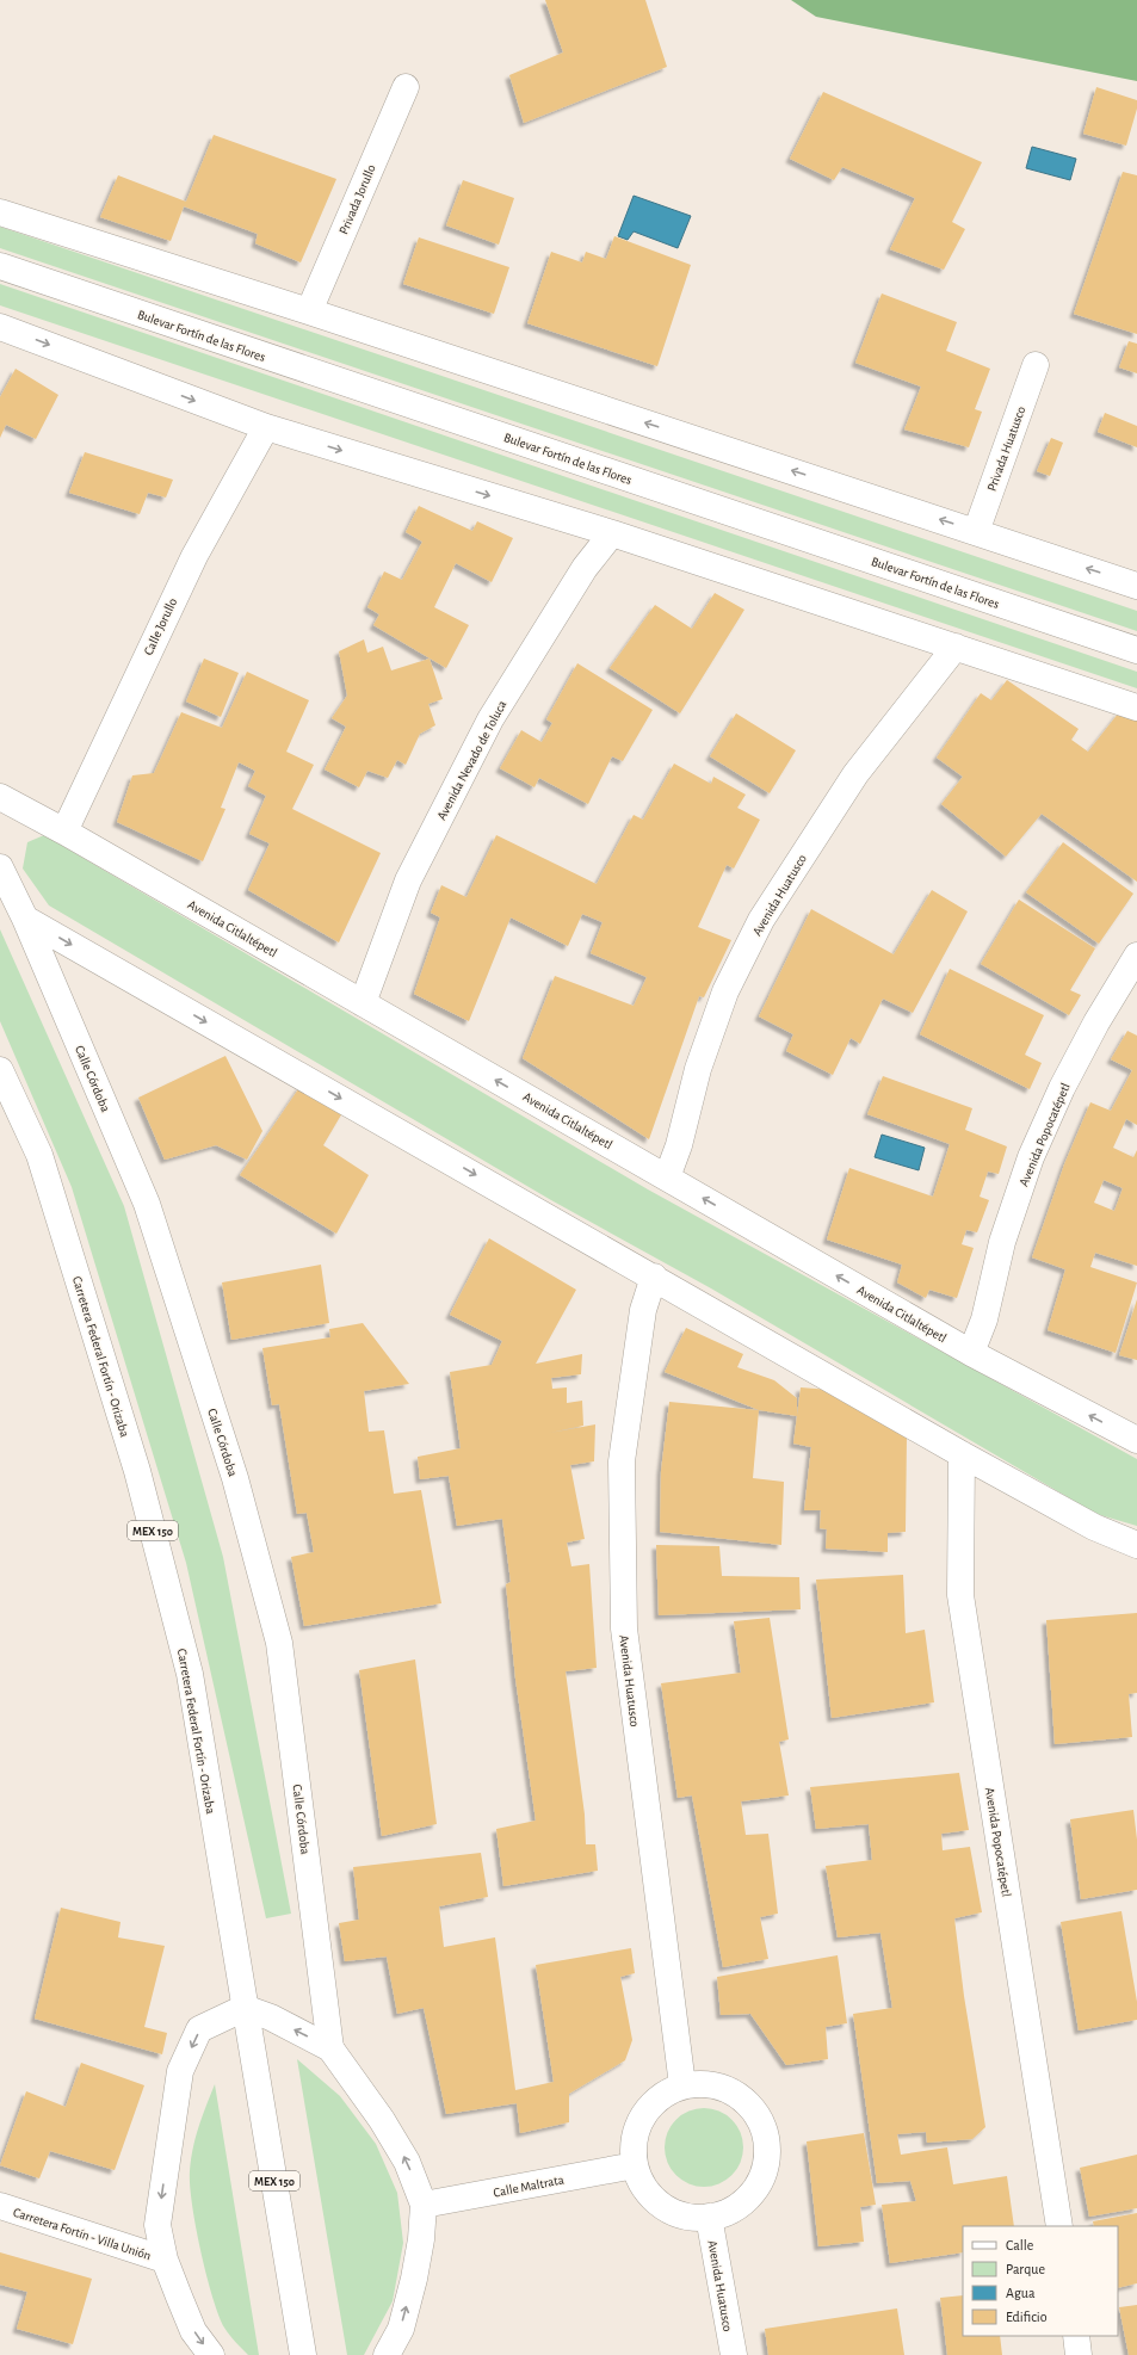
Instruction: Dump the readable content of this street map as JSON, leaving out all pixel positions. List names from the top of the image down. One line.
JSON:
{"streets":{"street":["Privada Jorullo","Bulevar Fortín de las Flores","Privada Huatusco","Calle Jorullo","Avenida Nevado de Toluca","Avenida Huatusco","Avenida Citlaltépetl","Calle Córdoba","Avenida Popocatépetl","Carretera Federal Fortín - Orizaba","MEX 150","Calle Maltrata","Carretera Fortín - Villa Unión"]},"crossings":[["Calle Jorullo","Avenida Citlaltépetl"],["Avenida Nevado de Toluca","Avenida Citlaltépetl"],["Avenida Huatusco","Avenida Citlaltépetl"],["Avenida Huatusco","Calle Maltrata"],["Avenida Citlaltépetl","Avenida Popocatépetl"]],"legend":["Calle","Parque","Agua","Edificio"]}
